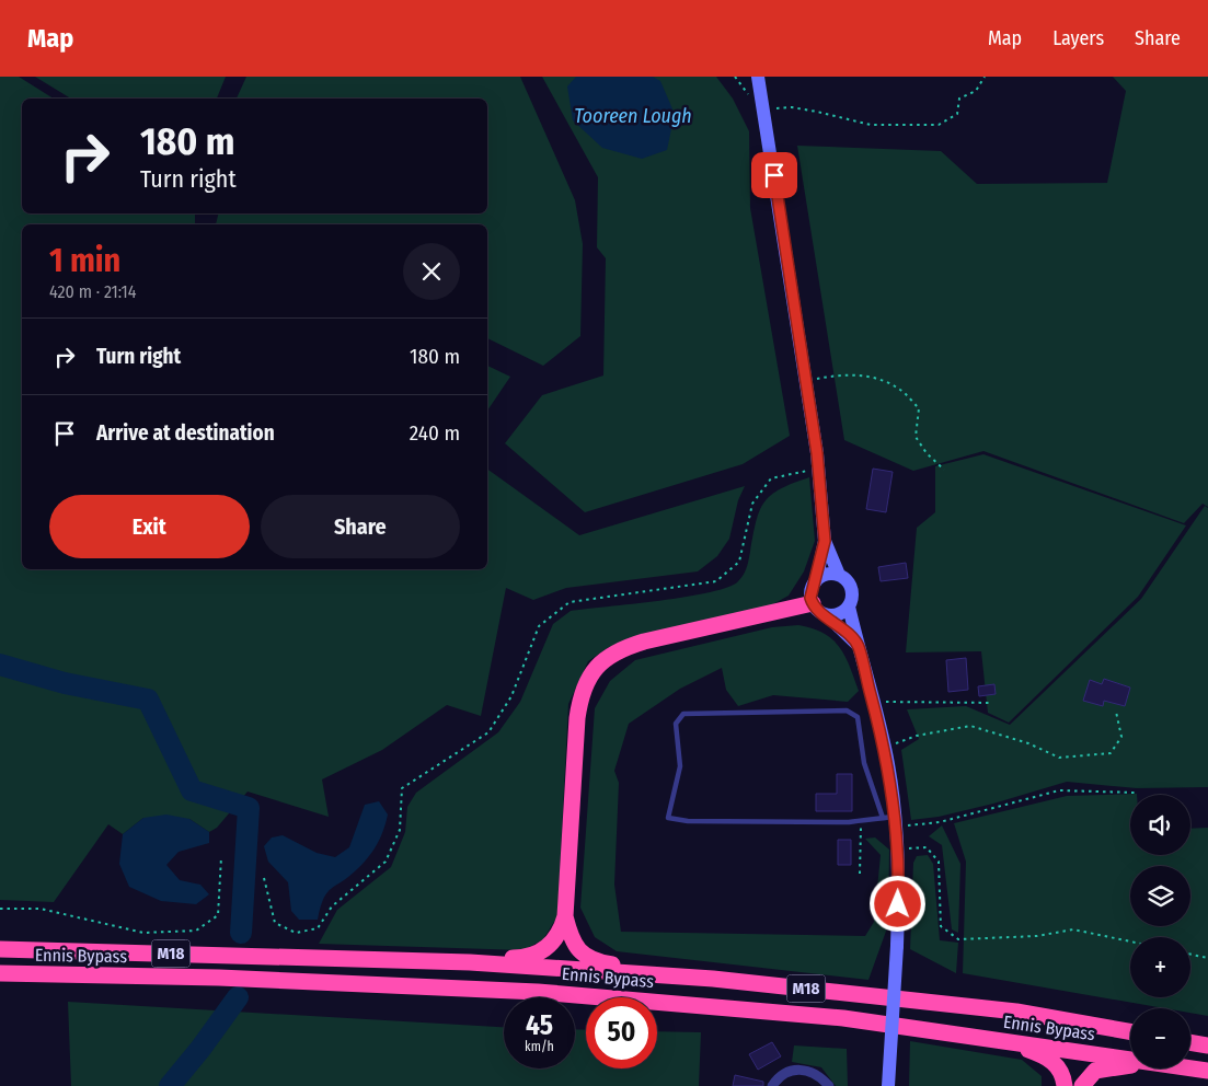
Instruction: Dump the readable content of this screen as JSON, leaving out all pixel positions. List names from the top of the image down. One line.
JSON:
{"streets":{"highway":["M18","Ennis Bypass"]},"water":["Tooreen Lough"],"page":{"header":"Map","nav":["Map","Layers","Share"],"turn":["180 m","Turn right"],"heading":["1 min","420 m · 21:14"],"list":[{"name":"Turn right","value":"180 m"},{"name":"Arrive at destination","value":"240 m"}],"buttons":["Exit","Share"],"map_buttons":["+","−"],"speed":"45 km/h","limit":"50"}}
